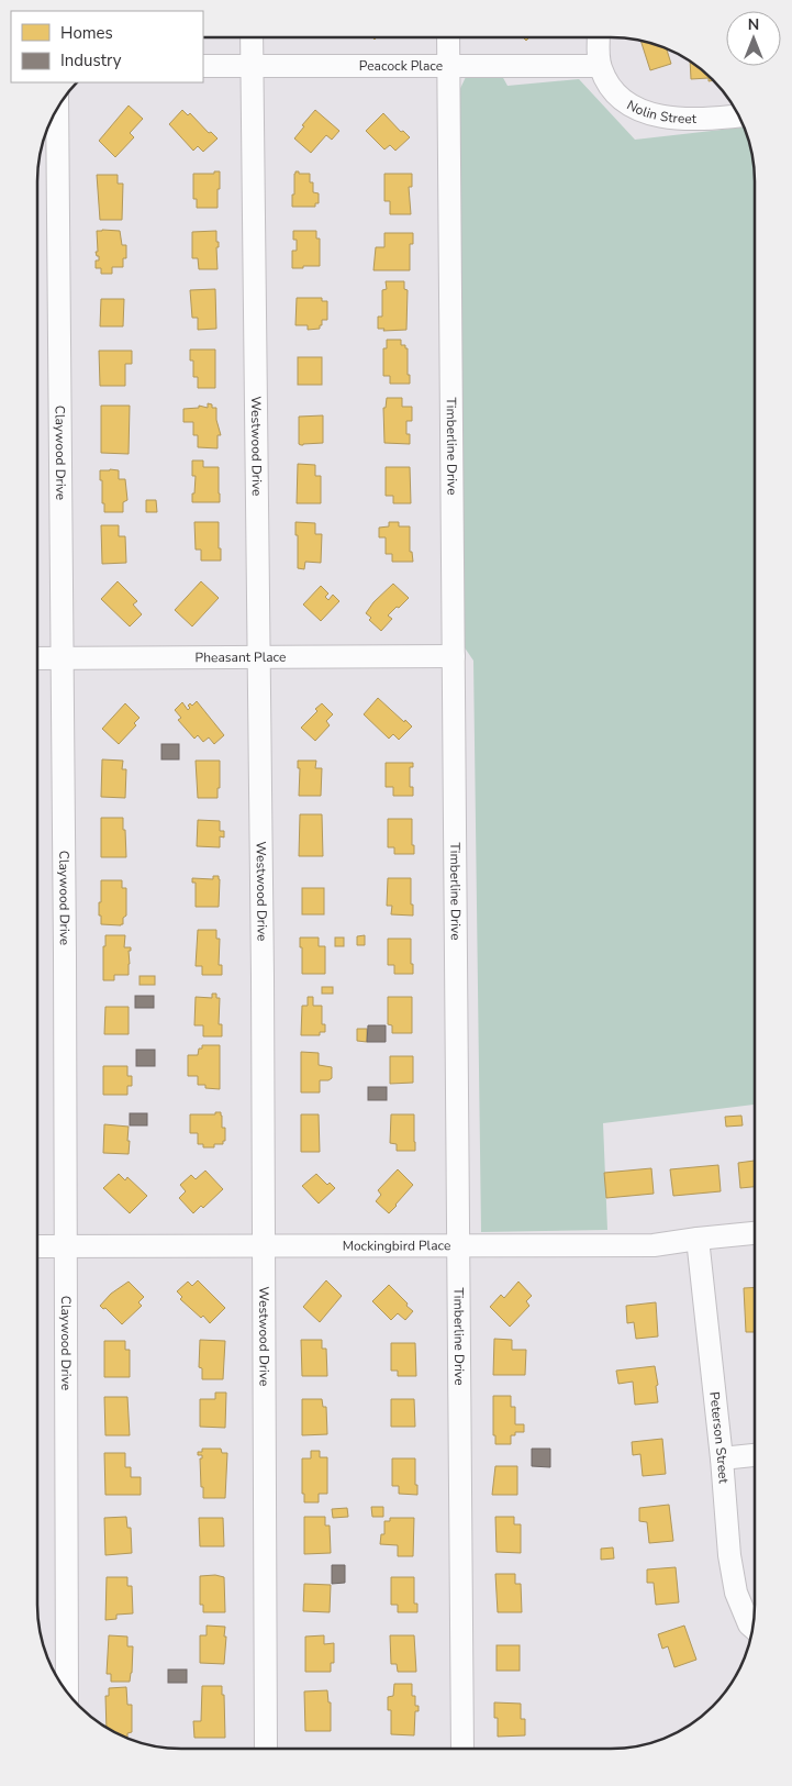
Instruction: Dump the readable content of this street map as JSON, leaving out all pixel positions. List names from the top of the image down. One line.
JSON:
{"streets":{"street":["Peacock Place","Nolin Street","Westwood Drive","Timberline Drive","Claywood Drive","Pheasant Place","Mockingbird Place","Peterson Street"]},"crossings":[["Peacock Place","Nolin Street"],["Peacock Place","Westwood Drive"],["Peacock Place","Timberline Drive"],["Westwood Drive","Pheasant Place"],["Westwood Drive","Mockingbird Place"],["Timberline Drive","Pheasant Place"],["Timberline Drive","Mockingbird Place"],["Claywood Drive","Pheasant Place"],["Claywood Drive","Mockingbird Place"],["Mockingbird Place","Peterson Street"]],"legend":["Homes","Industry"],"north":"top"}
